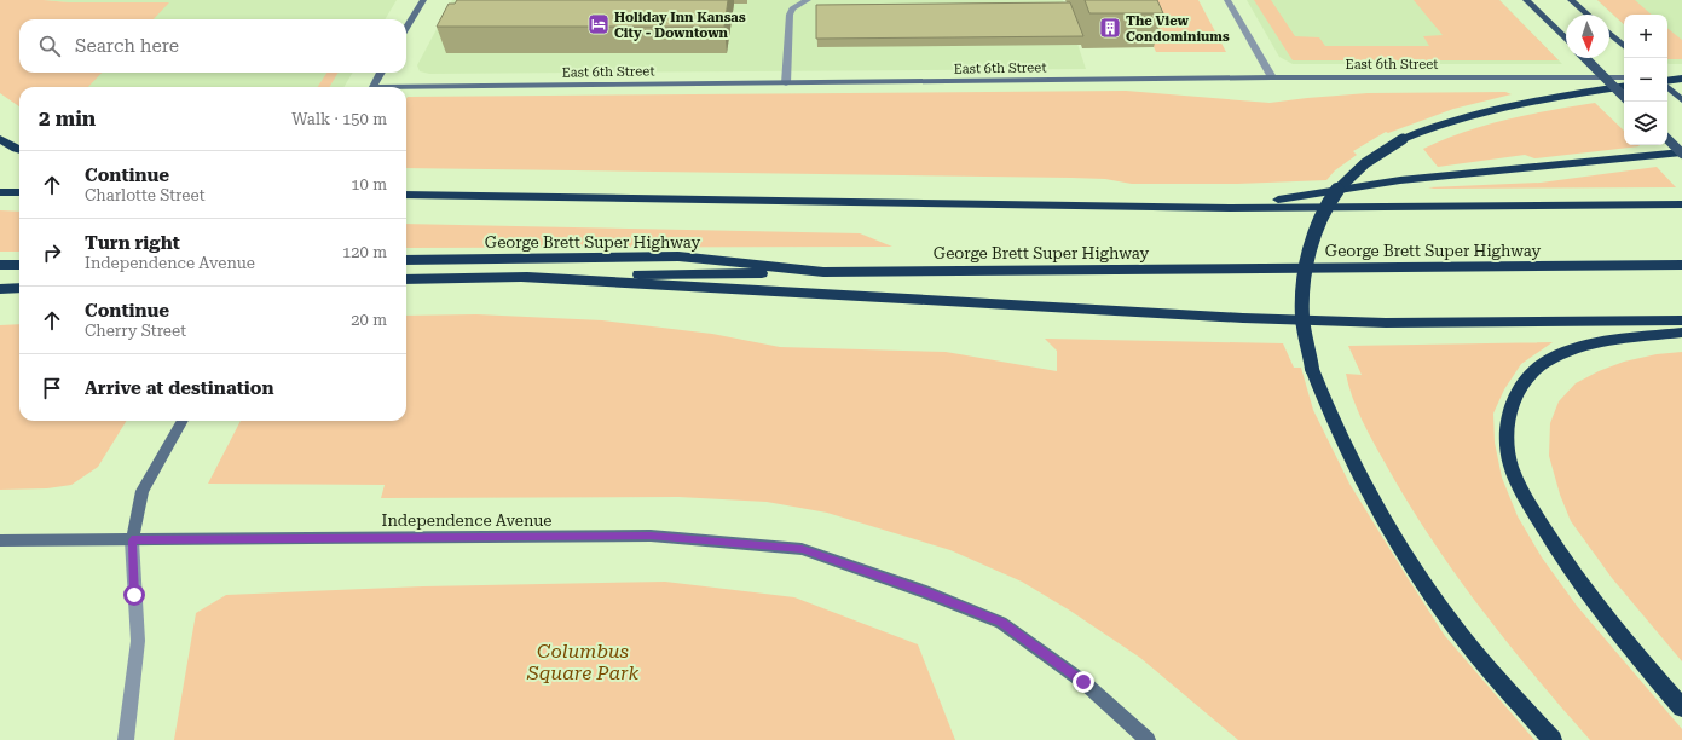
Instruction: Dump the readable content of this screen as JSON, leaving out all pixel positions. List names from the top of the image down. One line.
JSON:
{"streets":{"highway":["George Brett Super Highway"],"main road":["East 6th Street","Independence Avenue"]},"parks":["Columbus Square Park"],"places":{"hotel":["Holiday Inn Kansas City - Downtown"],"building":["The View Condominiums"]},"north":"bottom","page":{"map_buttons":["+","−"],"search":"Search here","heading":["2 min","Walk · 150 m"],"list":[["Continue","Charlotte Street","10 m"],["Turn right","Independence Avenue","120 m"],["Continue","Cherry Street","20 m"],"Arrive at destination"]}}
